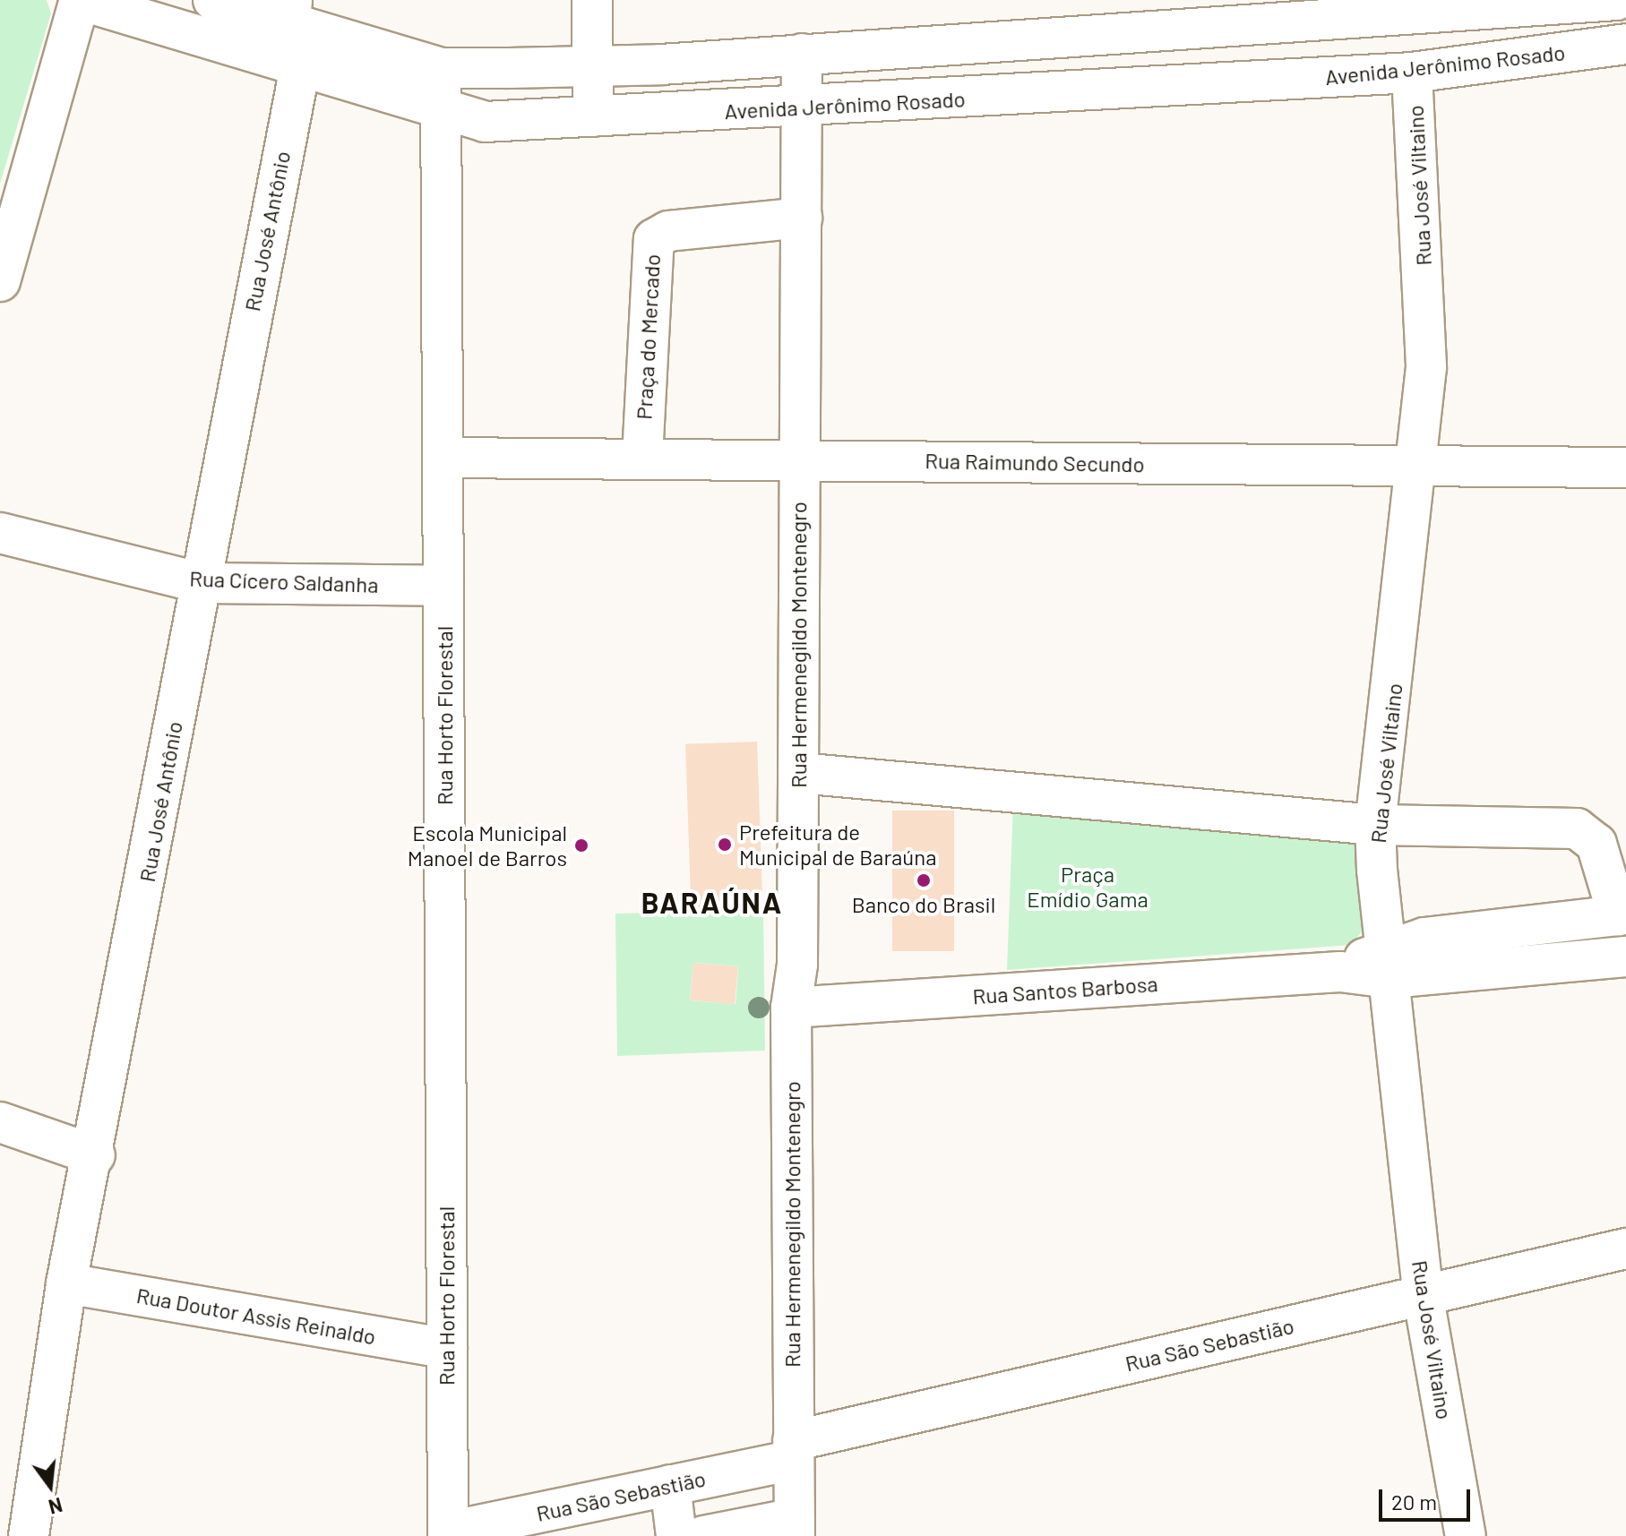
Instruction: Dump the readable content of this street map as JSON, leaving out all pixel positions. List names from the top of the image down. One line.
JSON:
{"streets":{"street":["Avenida Jerônimo Rosado","Rua José Viltaino","Rua José Antônio","Praça do Mercado","Rua Raimundo Secundo","Rua Cícero Saldanha","Rua Hermenegildo Montenegro","Rua Horto Florestal","Rua Santos Barbosa","Rua Doutor Assis Reinaldo","Rua São Sebastião"]},"crossings":[["Avenida Jerônimo Rosado","Rua José Viltaino"],["Avenida Jerônimo Rosado","Rua José Antônio"],["Avenida Jerônimo Rosado","Rua Hermenegildo Montenegro"],["Avenida Jerônimo Rosado","Rua Horto Florestal"],["Rua José Viltaino","Rua Raimundo Secundo"],["Rua José Viltaino","Rua Santos Barbosa"],["Rua José Viltaino","Rua São Sebastião"],["Rua José Antônio","Rua Cícero Saldanha"],["Rua José Antônio","Rua Doutor Assis Reinaldo"],["Praça do Mercado","Rua Raimundo Secundo"],["Praça do Mercado","Rua Hermenegildo Montenegro"],["Rua Raimundo Secundo","Rua Hermenegildo Montenegro"],["Rua Raimundo Secundo","Rua Horto Florestal"],["Rua Cícero Saldanha","Rua Horto Florestal"],["Rua Hermenegildo Montenegro","Rua Santos Barbosa"],["Rua Hermenegildo Montenegro","Rua São Sebastião"],["Rua Horto Florestal","Rua Doutor Assis Reinaldo"],["Rua Horto Florestal","Rua São Sebastião"]],"districts":["BARAÚNA"],"parks":["Praça Emídio Gama"],"places":["Prefeitura de Municipal de Baraúna","Escola Municipal Manoel de Barros","Banco do Brasil"],"scale_bar":"20 m","north":"bottom"}
